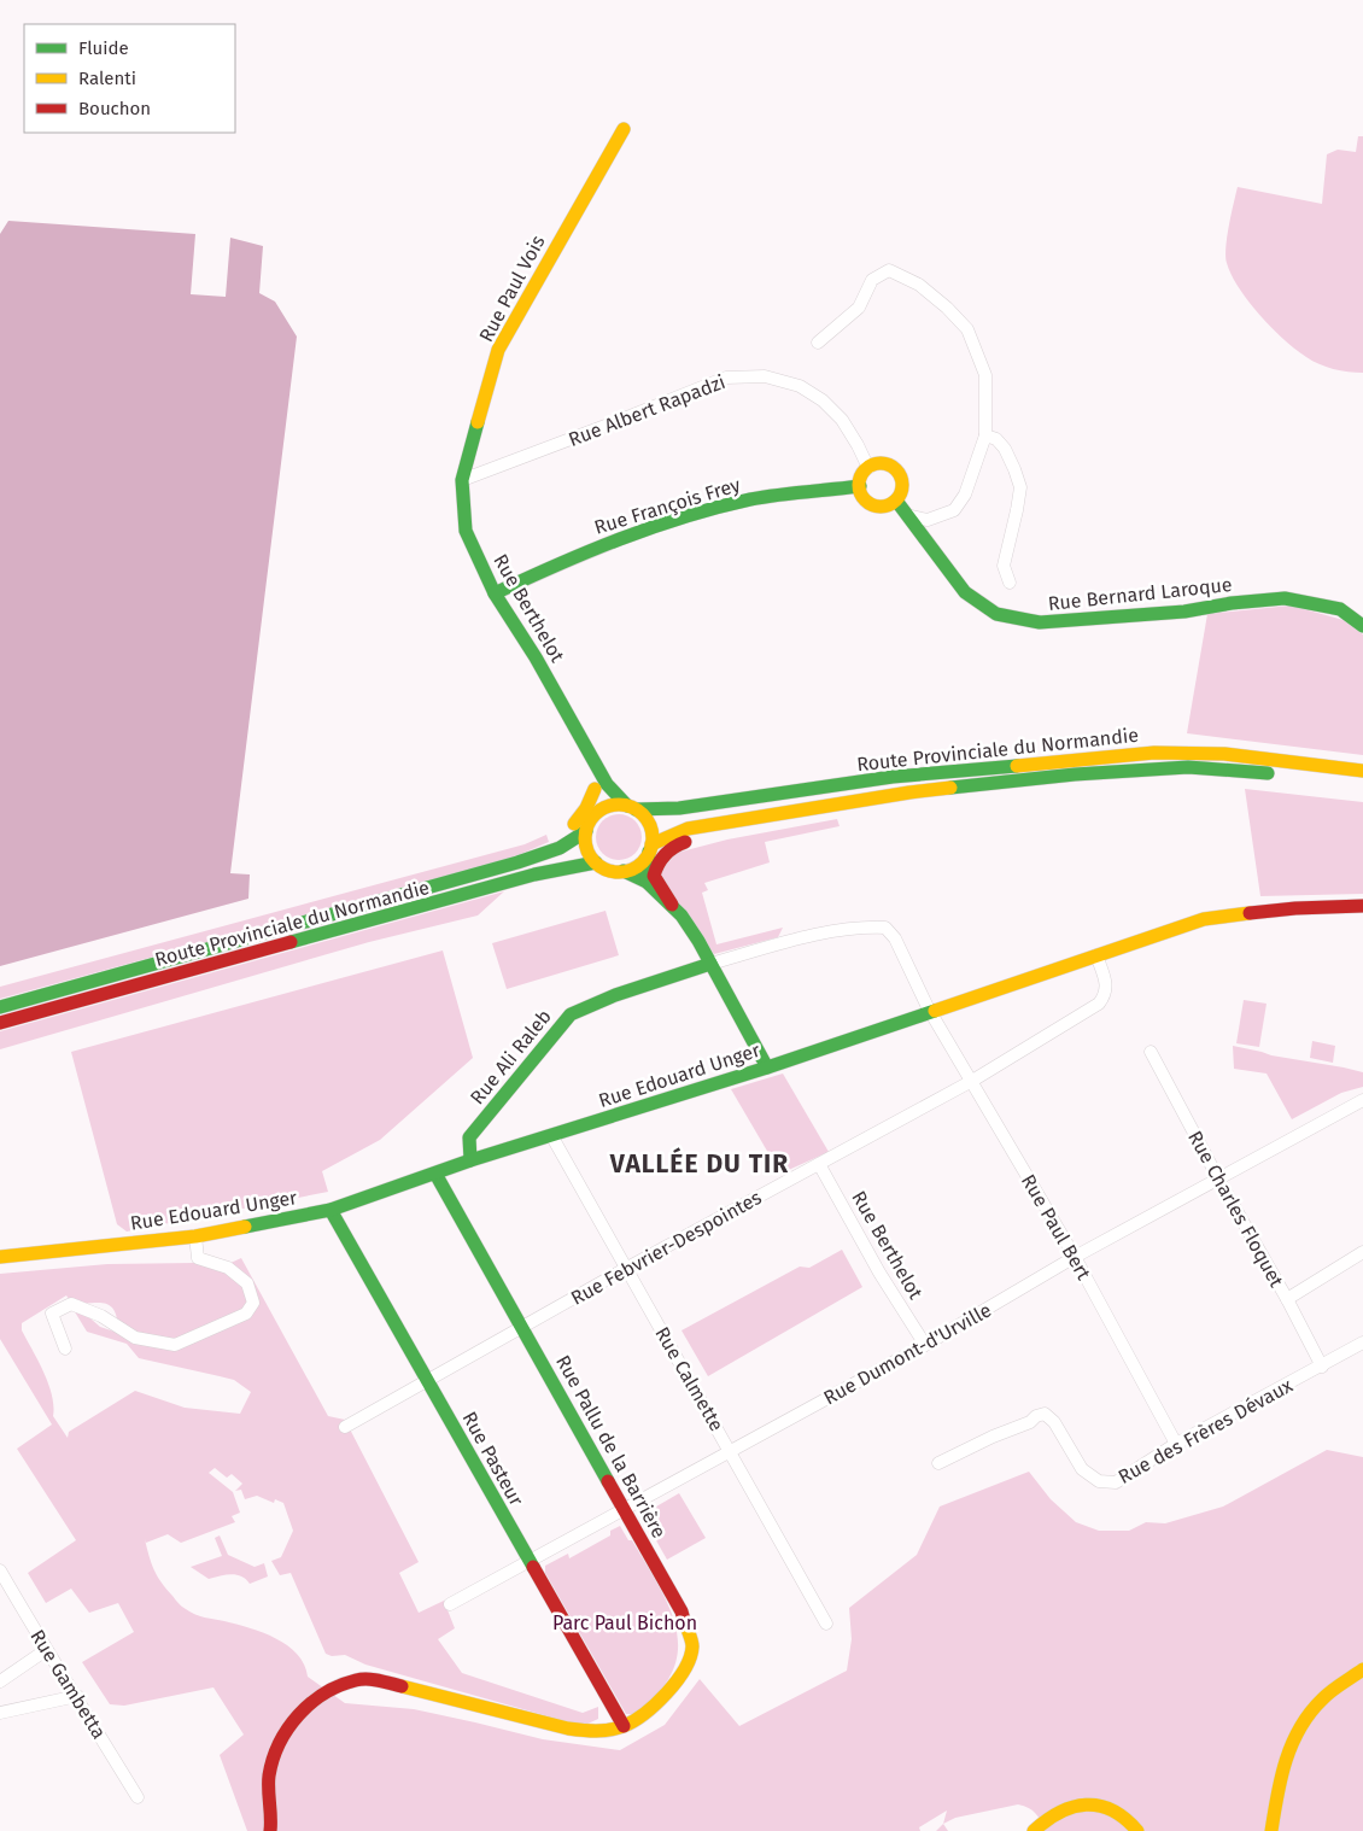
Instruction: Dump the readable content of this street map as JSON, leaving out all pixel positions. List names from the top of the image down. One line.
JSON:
{"streets":{"main road":["Rue Paul Vois","Rue François Frey","Rue Bernard Laroque","Rue Berthelot","Route Provinciale du Normandie","Rue Ali Raleb","Rue Edouard Unger","Rue Pallu de la Barrière","Rue Pasteur"],"street":["Rue Albert Rapadzi","Rue Charles Floquet","Rue Paul Bert","Rue Febvrier-Despointes","Rue Dumont-d'Urville","Rue Calmette","Rue des Frères Dévaux","Rue Gambetta"]},"crossings":[["Rue Paul Vois","Rue Albert Rapadzi"],["Rue Paul Vois","Rue Berthelot"],["Rue Albert Rapadzi","Rue François Frey"],["Rue Albert Rapadzi","Rue Bernard Laroque"],["Rue Albert Rapadzi","Rue Berthelot"],["Rue François Frey","Rue Bernard Laroque"],["Rue François Frey","Rue Berthelot"],["Rue Berthelot","Route Provinciale du Normandie"],["Rue Berthelot","Rue Febvrier-Despointes"],["Rue Berthelot","Rue Dumont-d'Urville"],["Rue Ali Raleb","Rue Edouard Unger"],["Rue Ali Raleb","Rue Paul Bert"],["Rue Edouard Unger","Rue Paul Bert"],["Rue Edouard Unger","Rue Febvrier-Despointes"],["Rue Edouard Unger","Rue Calmette"],["Rue Edouard Unger","Rue Pallu de la Barrière"],["Rue Edouard Unger","Rue Pasteur"],["Rue Charles Floquet","Rue Dumont-d'Urville"],["Rue Charles Floquet","Rue des Frères Dévaux"],["Rue Paul Bert","Rue Febvrier-Despointes"],["Rue Paul Bert","Rue Dumont-d'Urville"],["Rue Paul Bert","Rue des Frères Dévaux"],["Rue Febvrier-Despointes","Rue Calmette"],["Rue Febvrier-Despointes","Rue Pallu de la Barrière"],["Rue Febvrier-Despointes","Rue Pasteur"],["Rue Dumont-d'Urville","Rue Calmette"],["Rue Dumont-d'Urville","Rue Pallu de la Barrière"],["Rue Dumont-d'Urville","Rue Pasteur"],["Rue Pallu de la Barrière","Rue Pasteur"]],"districts":["VALLÉE DU TIR"],"parks":["Parc Paul Bichon"],"legend":["Fluide","Ralenti","Bouchon"]}
